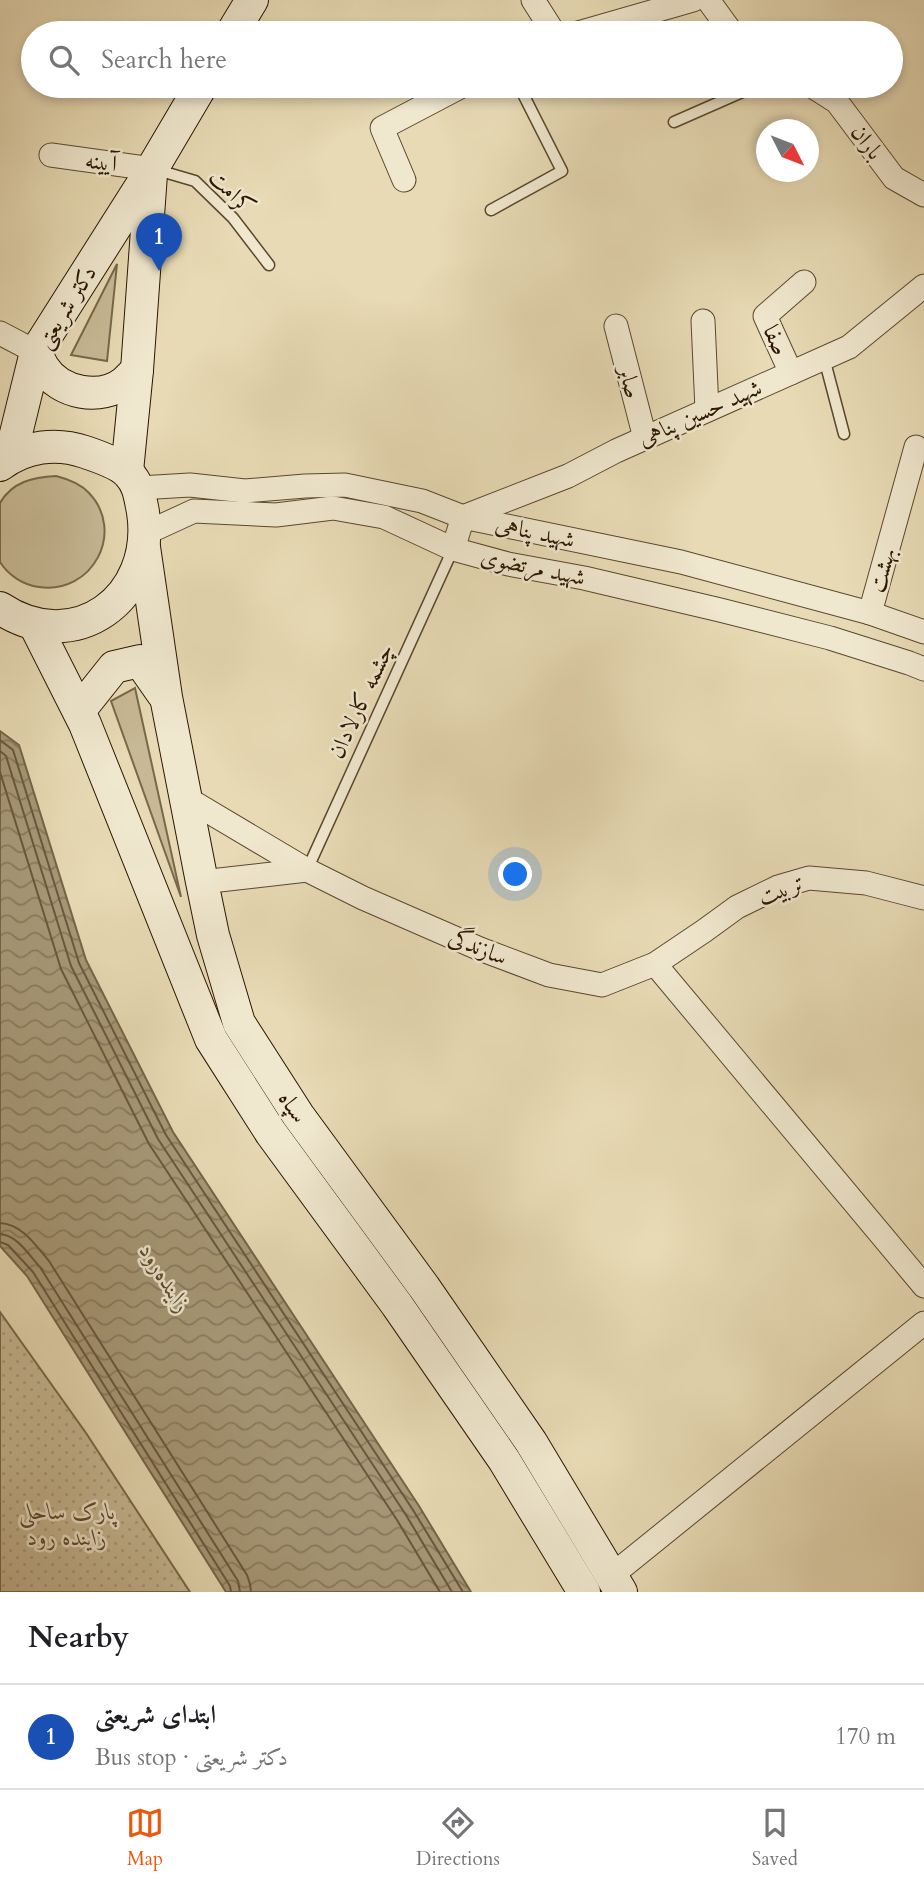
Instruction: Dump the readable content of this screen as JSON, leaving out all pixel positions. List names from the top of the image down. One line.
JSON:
{"streets":{"main road":["دکتر شریعتی","سپاه"],"street":["باران","آیینه","صفا","صابر","شهید حسین پناهی","شهید پناهی","شهيد مرتضوی","بهشت","تربیت","سازندگی"],"lane":["کرامت","چشمه کارلادان"]},"crossings":[["آیینه","کرامت"],["آیینه","دکتر شریعتی"],["کرامت","دکتر شریعتی"],["دکتر شریعتی","شهید پناهی"],["دکتر شریعتی","شهيد مرتضوی"],["دکتر شریعتی","سپاه"],["صفا","شهید حسین پناهی"],["صابر","شهید حسین پناهی"],["شهید حسین پناهی","شهید پناهی"],["شهید پناهی","بهشت"],["شهيد مرتضوی","چشمه کارلادان"],["شهيد مرتضوی","سپاه"],["چشمه کارلادان","سازندگی"],["تربیت","سازندگی"],["سازندگی","سپاه"]],"water":["زاینده‌رود"],"parks":["پارک ساحلی زاینده رود"],"north":"bottom right","page":{"search":"Search here","pins":"1","heading":"Nearby","list":[{"mark":"1","name":"ابتدای شریعتی","note":"Bus stop · دکتر شریعتی","value":"170 m"}],"nav":["Map","Directions","Saved"]}}
